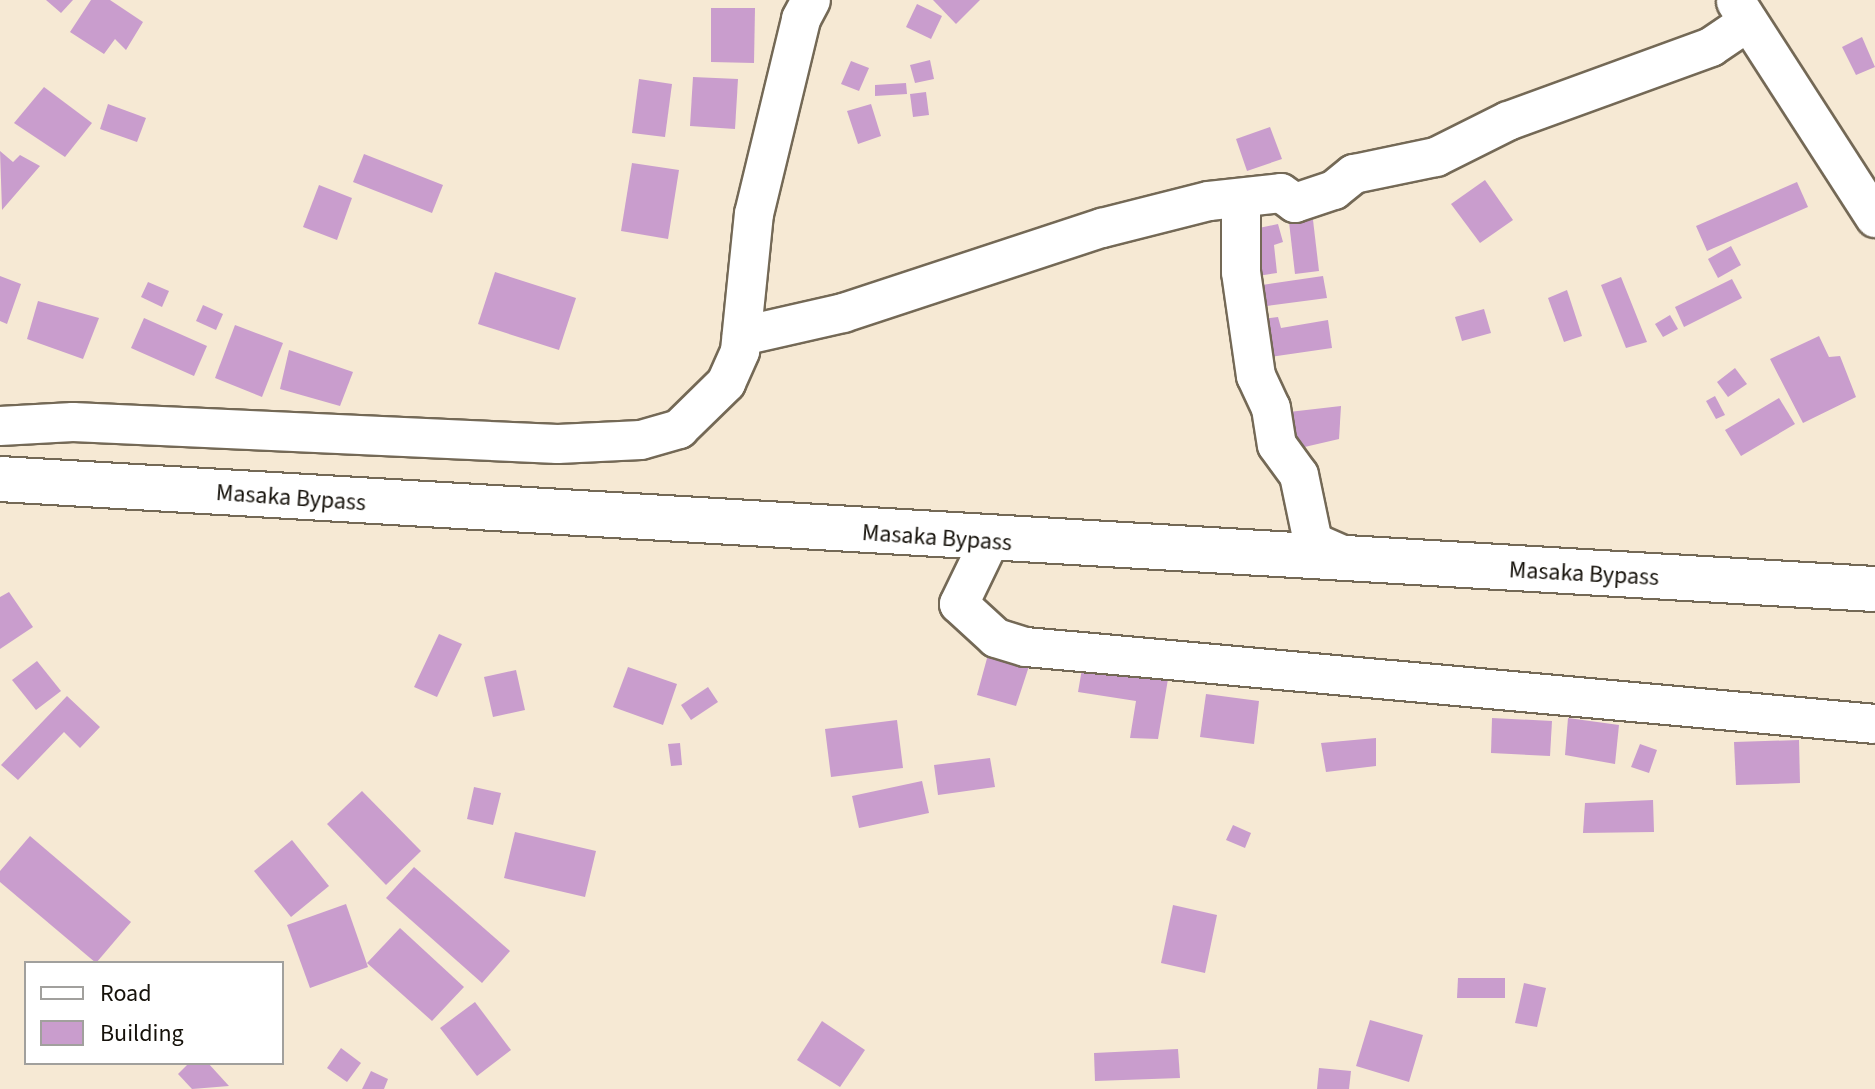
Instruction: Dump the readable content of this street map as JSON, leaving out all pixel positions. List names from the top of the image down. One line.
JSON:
{"streets":{"highway":["Masaka Bypass"]},"legend":["Road","Building"]}
